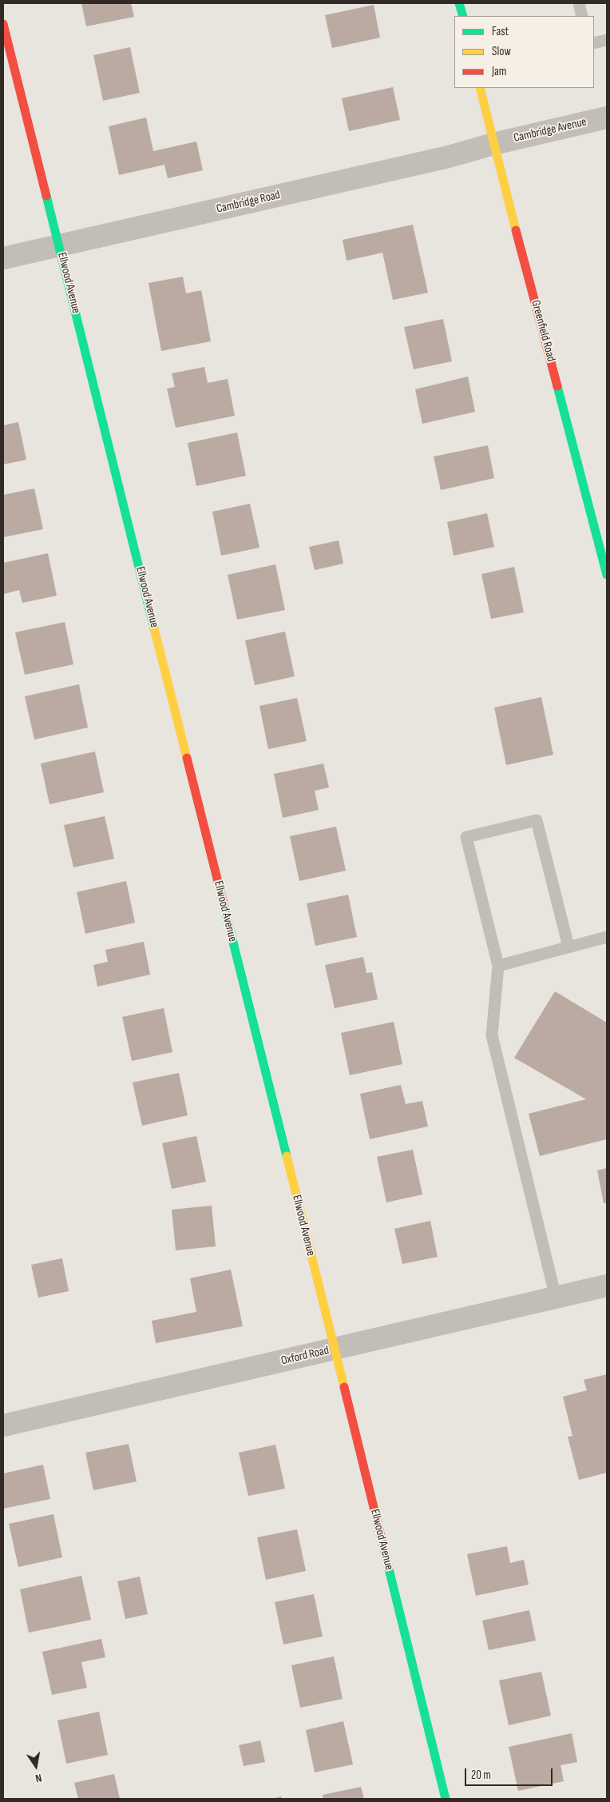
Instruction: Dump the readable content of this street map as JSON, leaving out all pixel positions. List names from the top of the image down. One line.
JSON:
{"streets":{"street":["Cambridge Avenue","Cambridge Road","Ellwood Avenue","Greenfield Road","Oxford Road"]},"crossings":[["Cambridge Avenue","Cambridge Road"],["Cambridge Avenue","Greenfield Road"],["Cambridge Road","Ellwood Avenue"],["Cambridge Road","Greenfield Road"],["Ellwood Avenue","Oxford Road"]],"legend":["Fast","Slow","Jam"],"scale_bar":"20 m","north":"bottom"}
